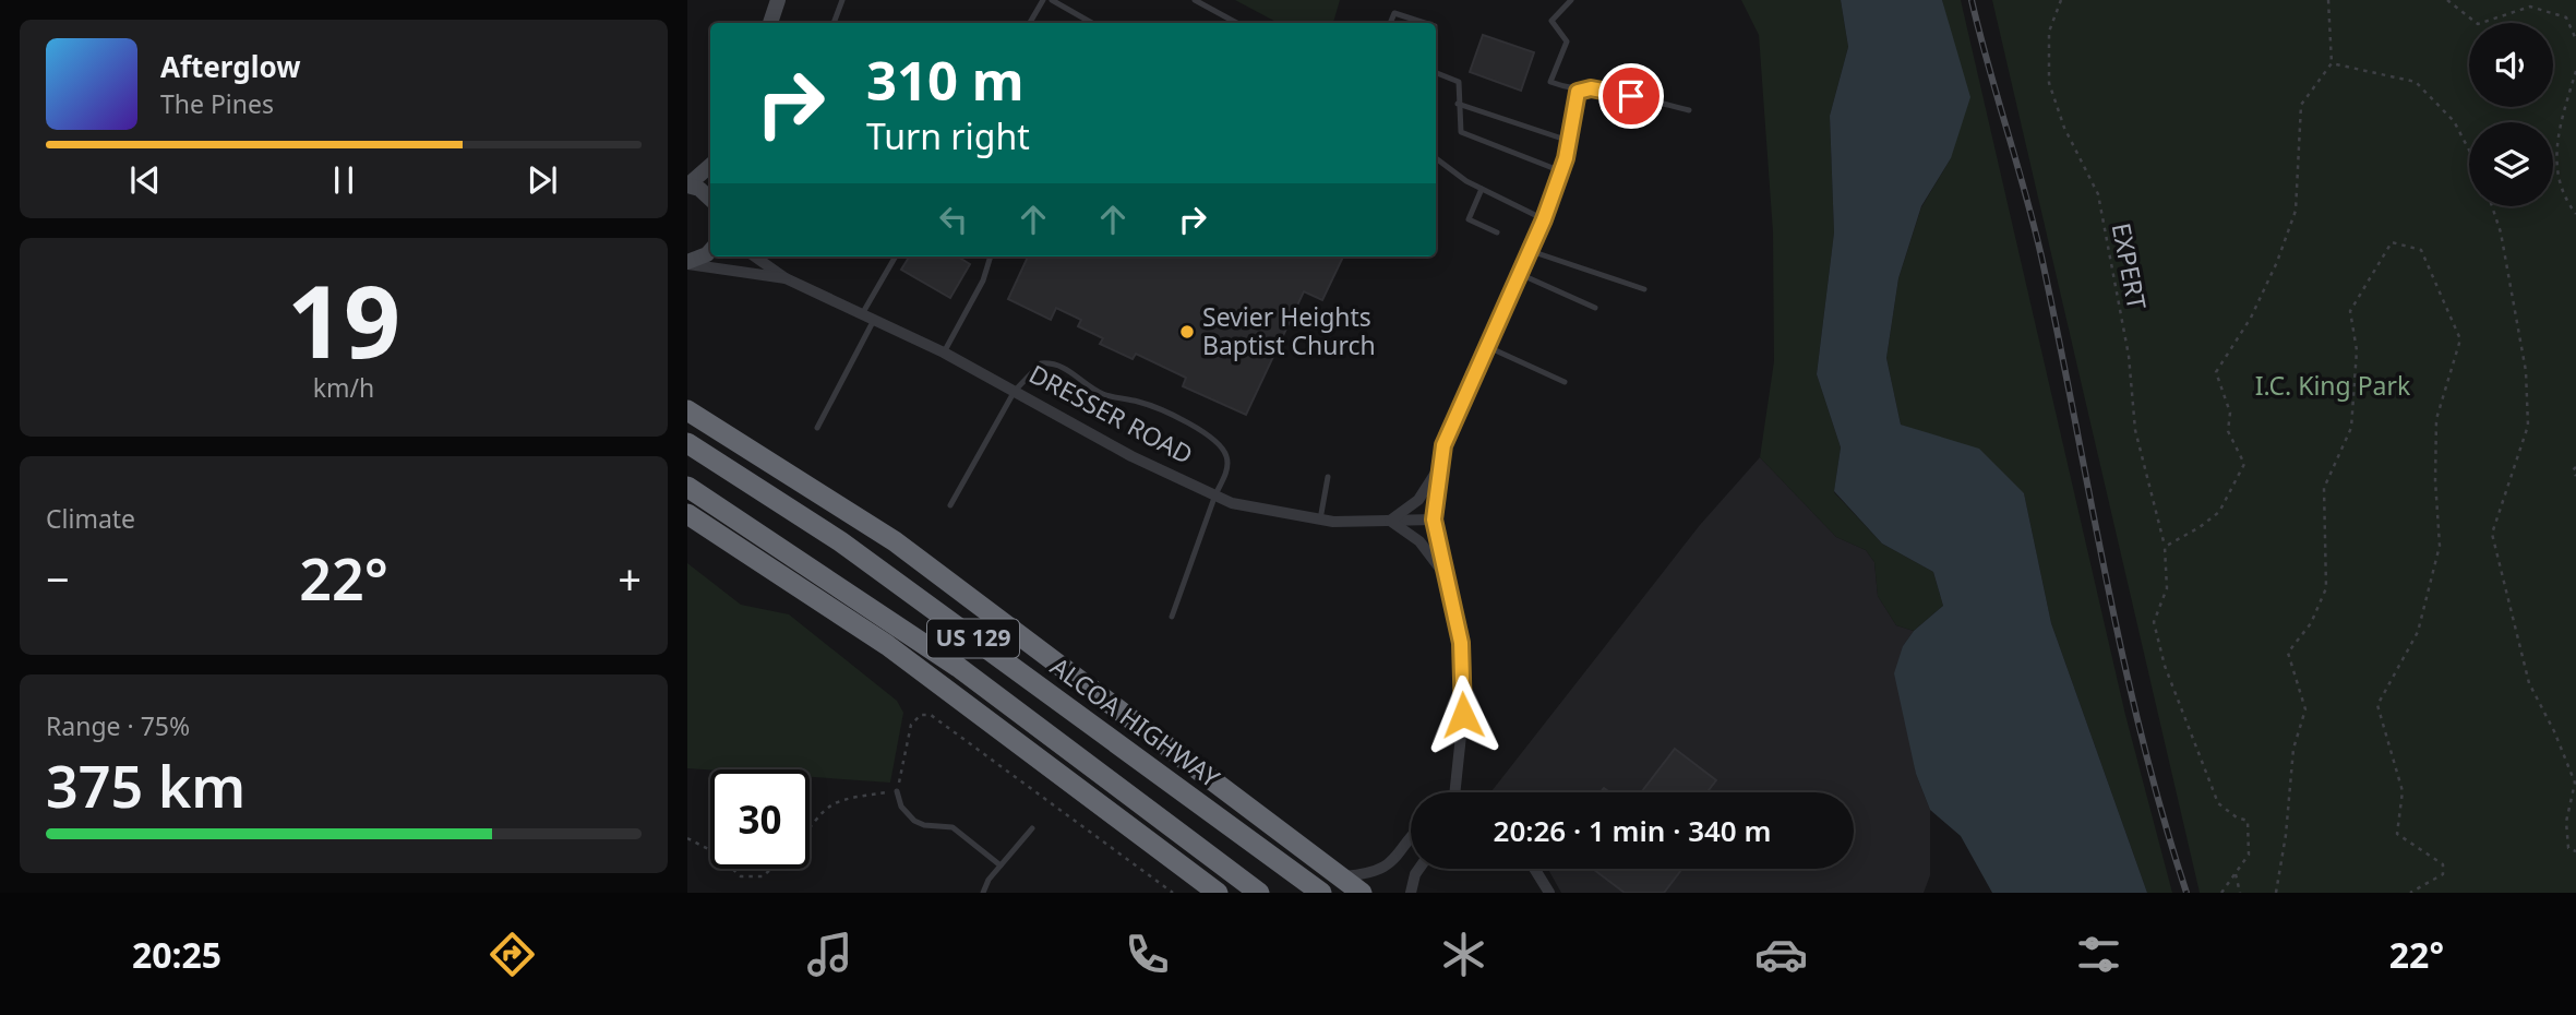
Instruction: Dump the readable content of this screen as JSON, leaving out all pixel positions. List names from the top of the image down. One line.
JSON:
{"streets":{"highway":["US 129","ALCOA HIGHWAY"],"street":["DRESSER ROAD"],"path":["EXPERT"]},"parks":["I.C. King Park"],"places":["Sevier Heights Baptist Church"],"page":{"turn":["310 m","Turn right"],"song":["Afterglow","The Pines"],"tile":[["19","km/h"],"Climate",["Range · 75%","375 km"]],"heat":["−","22°","+"],"limit":"30","trip":"20:26 · 1 min · 340 m","tabs":["20:25","22°"]}}
